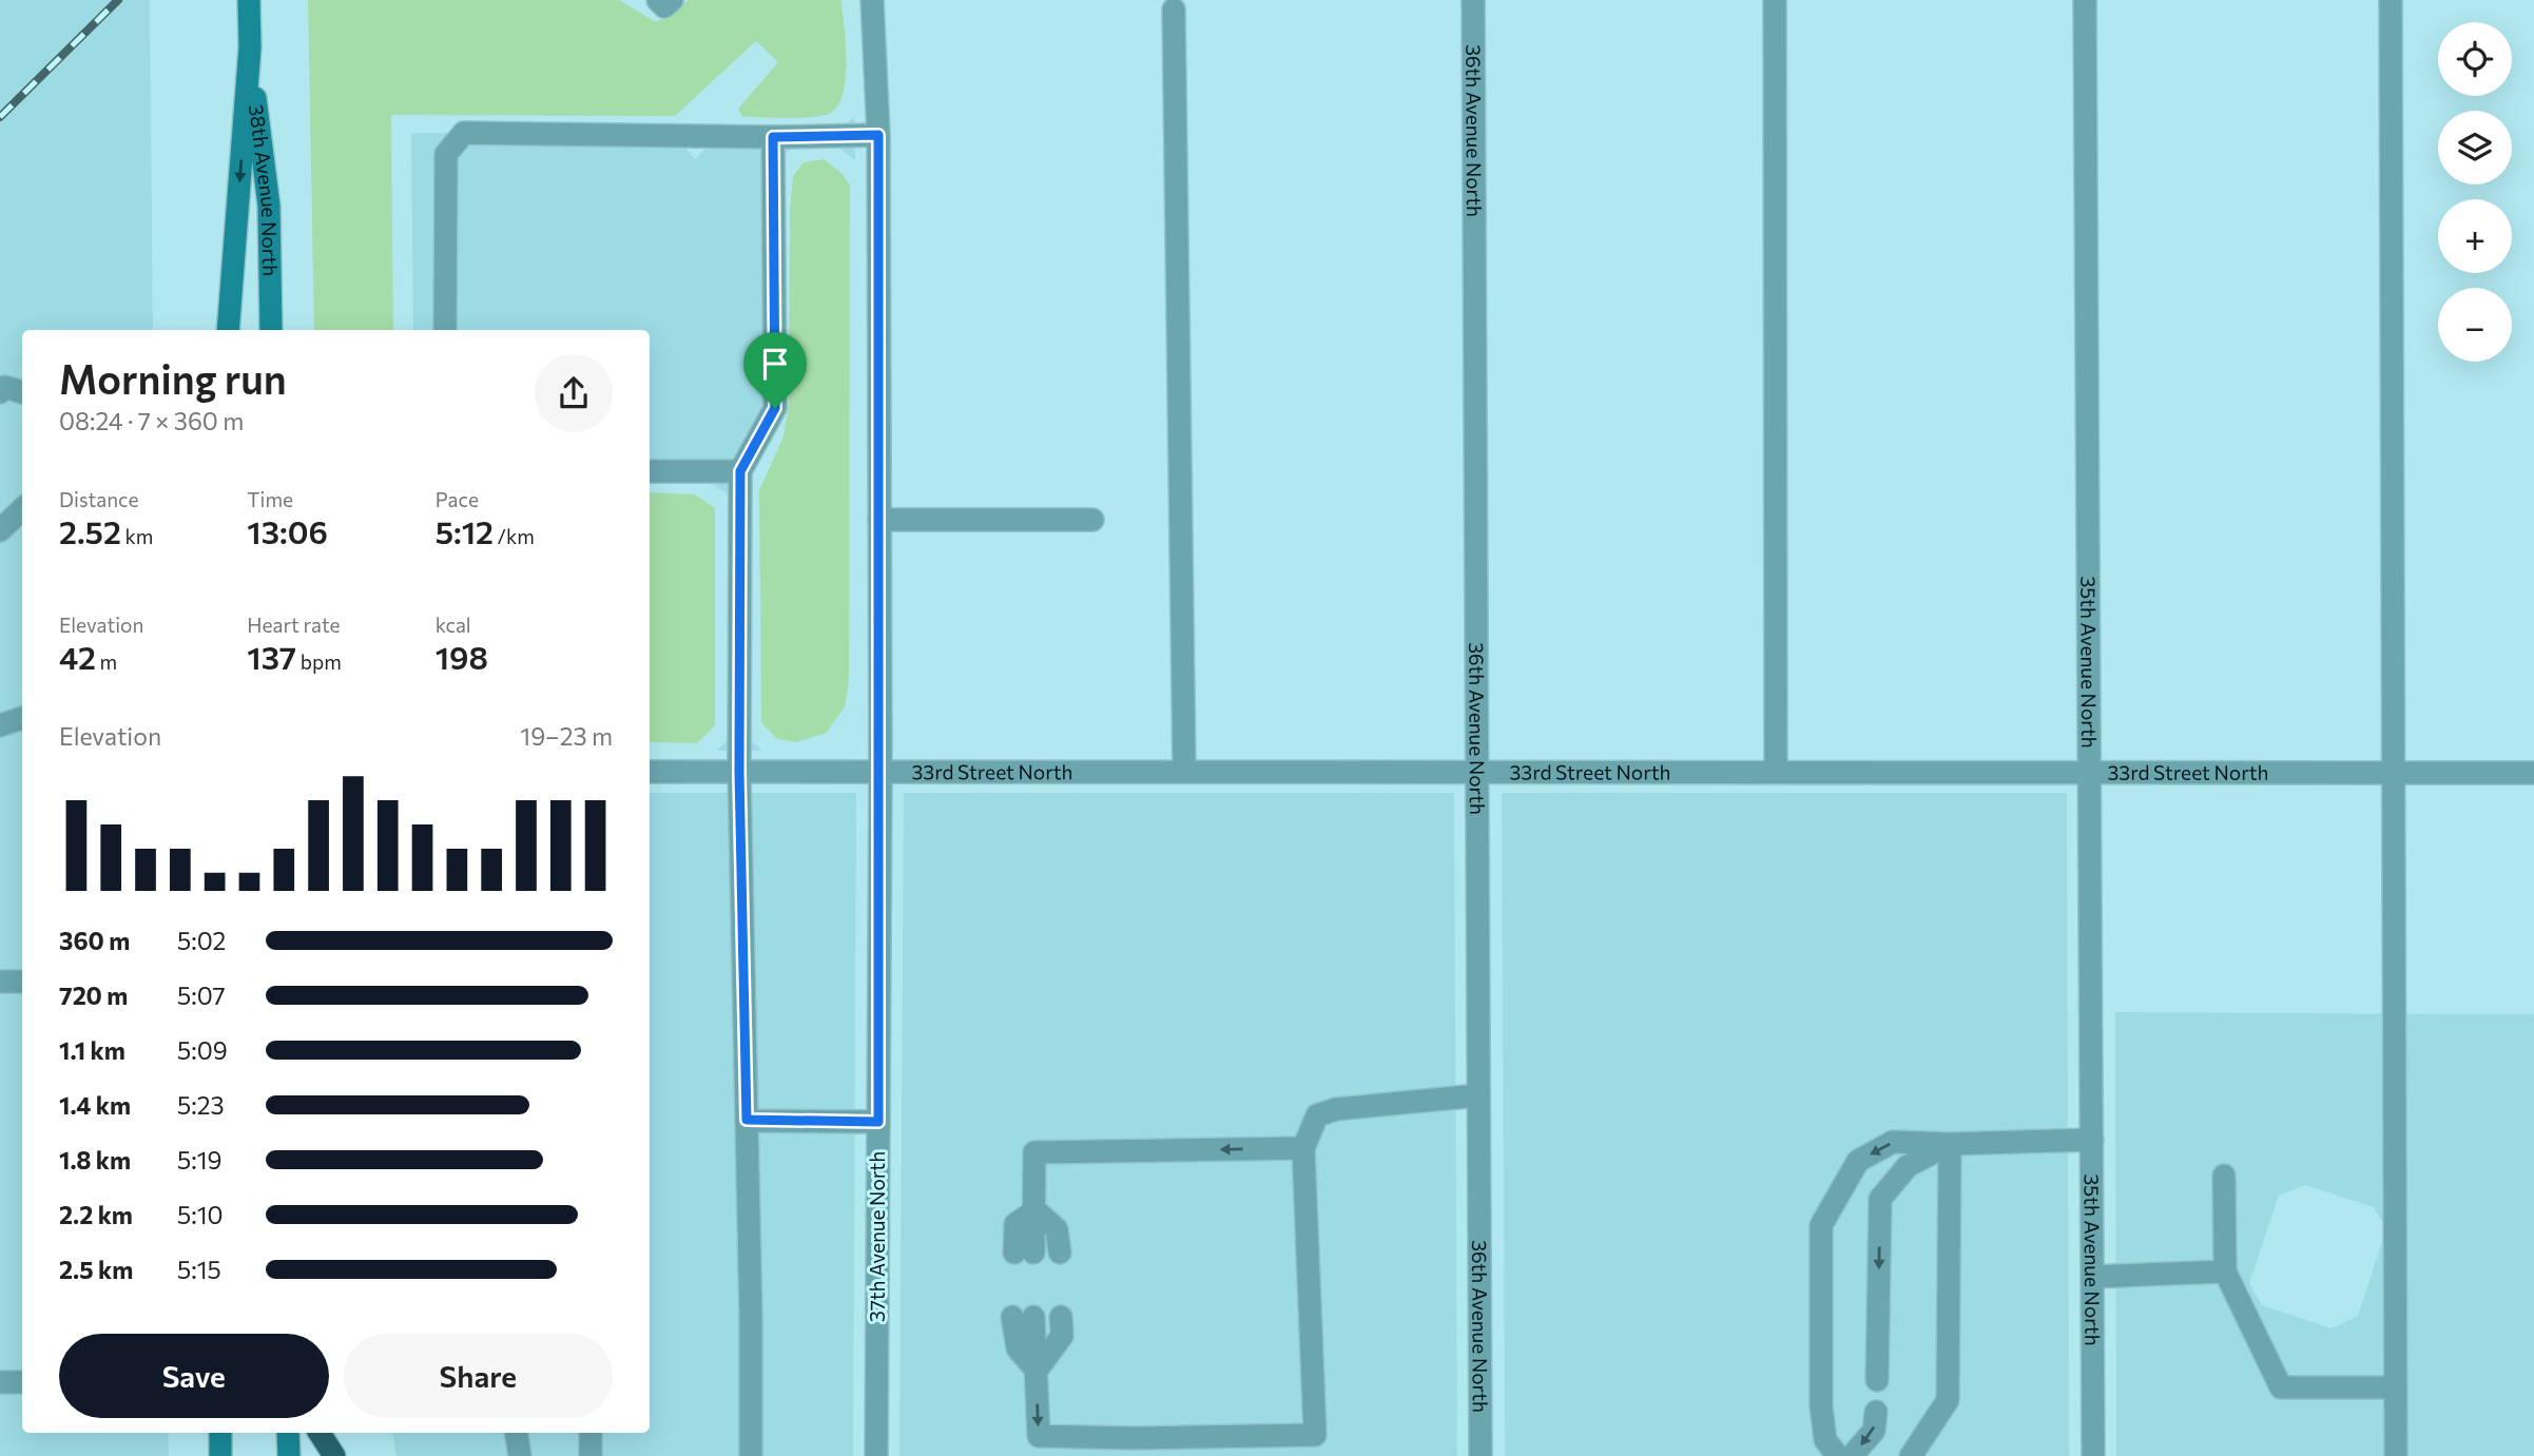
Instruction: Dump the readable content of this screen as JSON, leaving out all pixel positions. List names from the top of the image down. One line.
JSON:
{"streets":{"main road":["38th Avenue North"],"street":["36th Avenue North","35th Avenue North","33rd Street North","37th Avenue North"]},"crossings":[["36th Avenue North","33rd Street North"],["35th Avenue North","33rd Street North"],["33rd Street North","37th Avenue North"]],"page":{"map_buttons":["+","−"],"heading":["Morning run","08:24 · 7 × 360 m"],"stats":[["Distance","2.52 km"],["Time","13:06"],["Pace","5:12 /km"],["Elevation","42 m"],["Heart rate","137 bpm"],["kcal","198"]],"chart":["Elevation","19–23 m"],"list":[{"name":"360 m","note":"5:02"},{"name":"720 m","note":"5:07"},{"name":"1.1 km","note":"5:09"},{"name":"1.4 km","note":"5:23"},{"name":"1.8 km","note":"5:19"},{"name":"2.2 km","note":"5:10"},{"name":"2.5 km","note":"5:15"}],"buttons":["Save","Share"]}}
